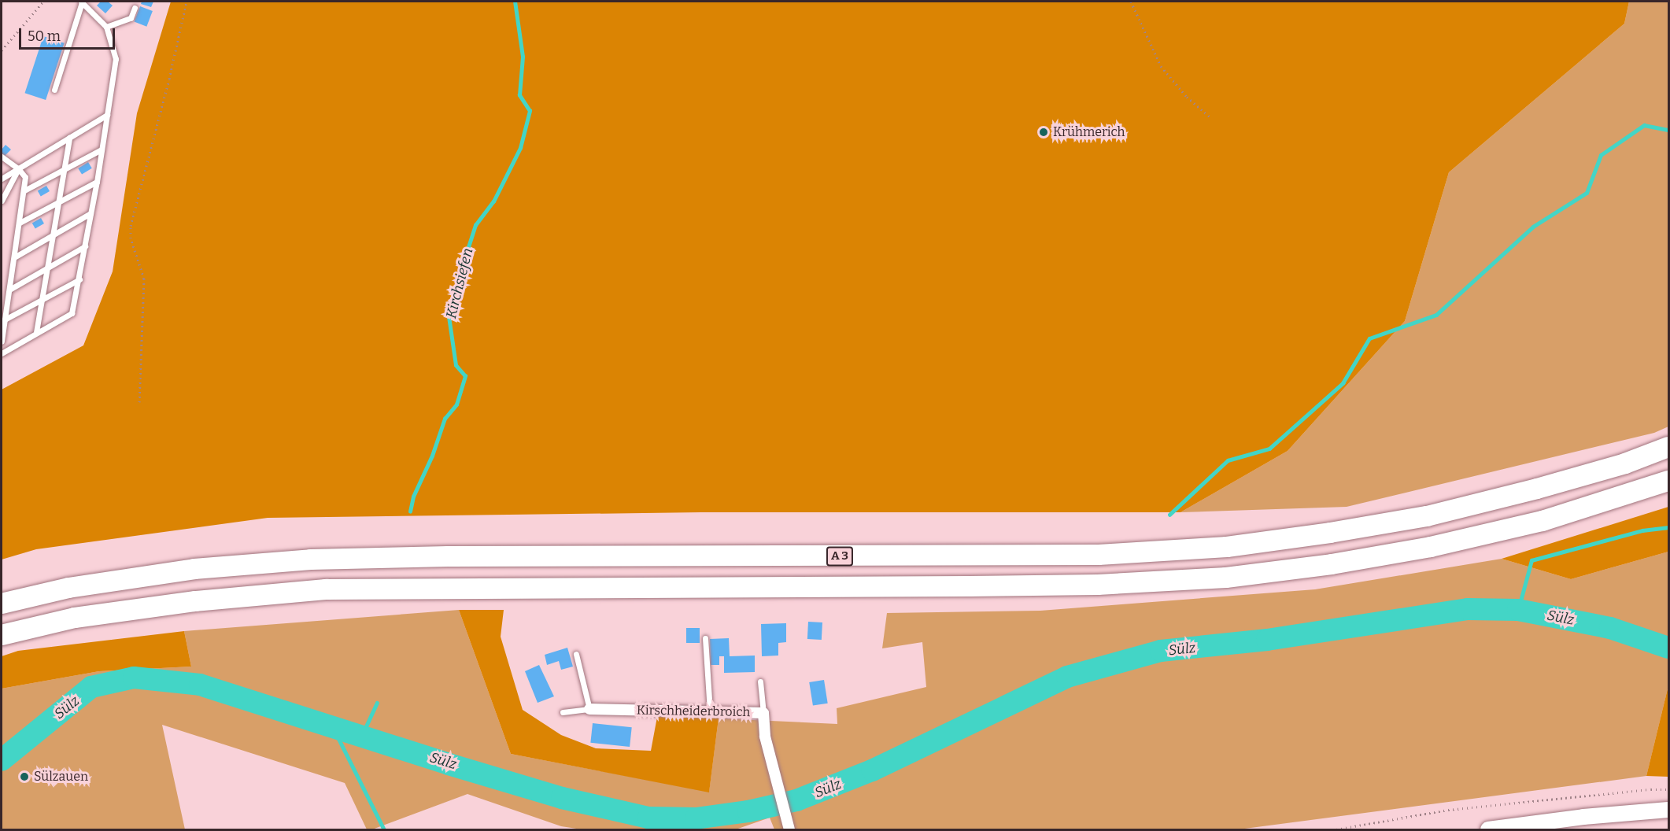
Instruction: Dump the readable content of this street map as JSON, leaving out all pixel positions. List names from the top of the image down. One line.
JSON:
{"streets":{"highway":["A 3"],"street":["Kirschheiderbroich"]},"water":["Kirchsiefen","Sülz"],"places":["Krühmerich","Sülzauen"],"scale_bar":"50 m"}
